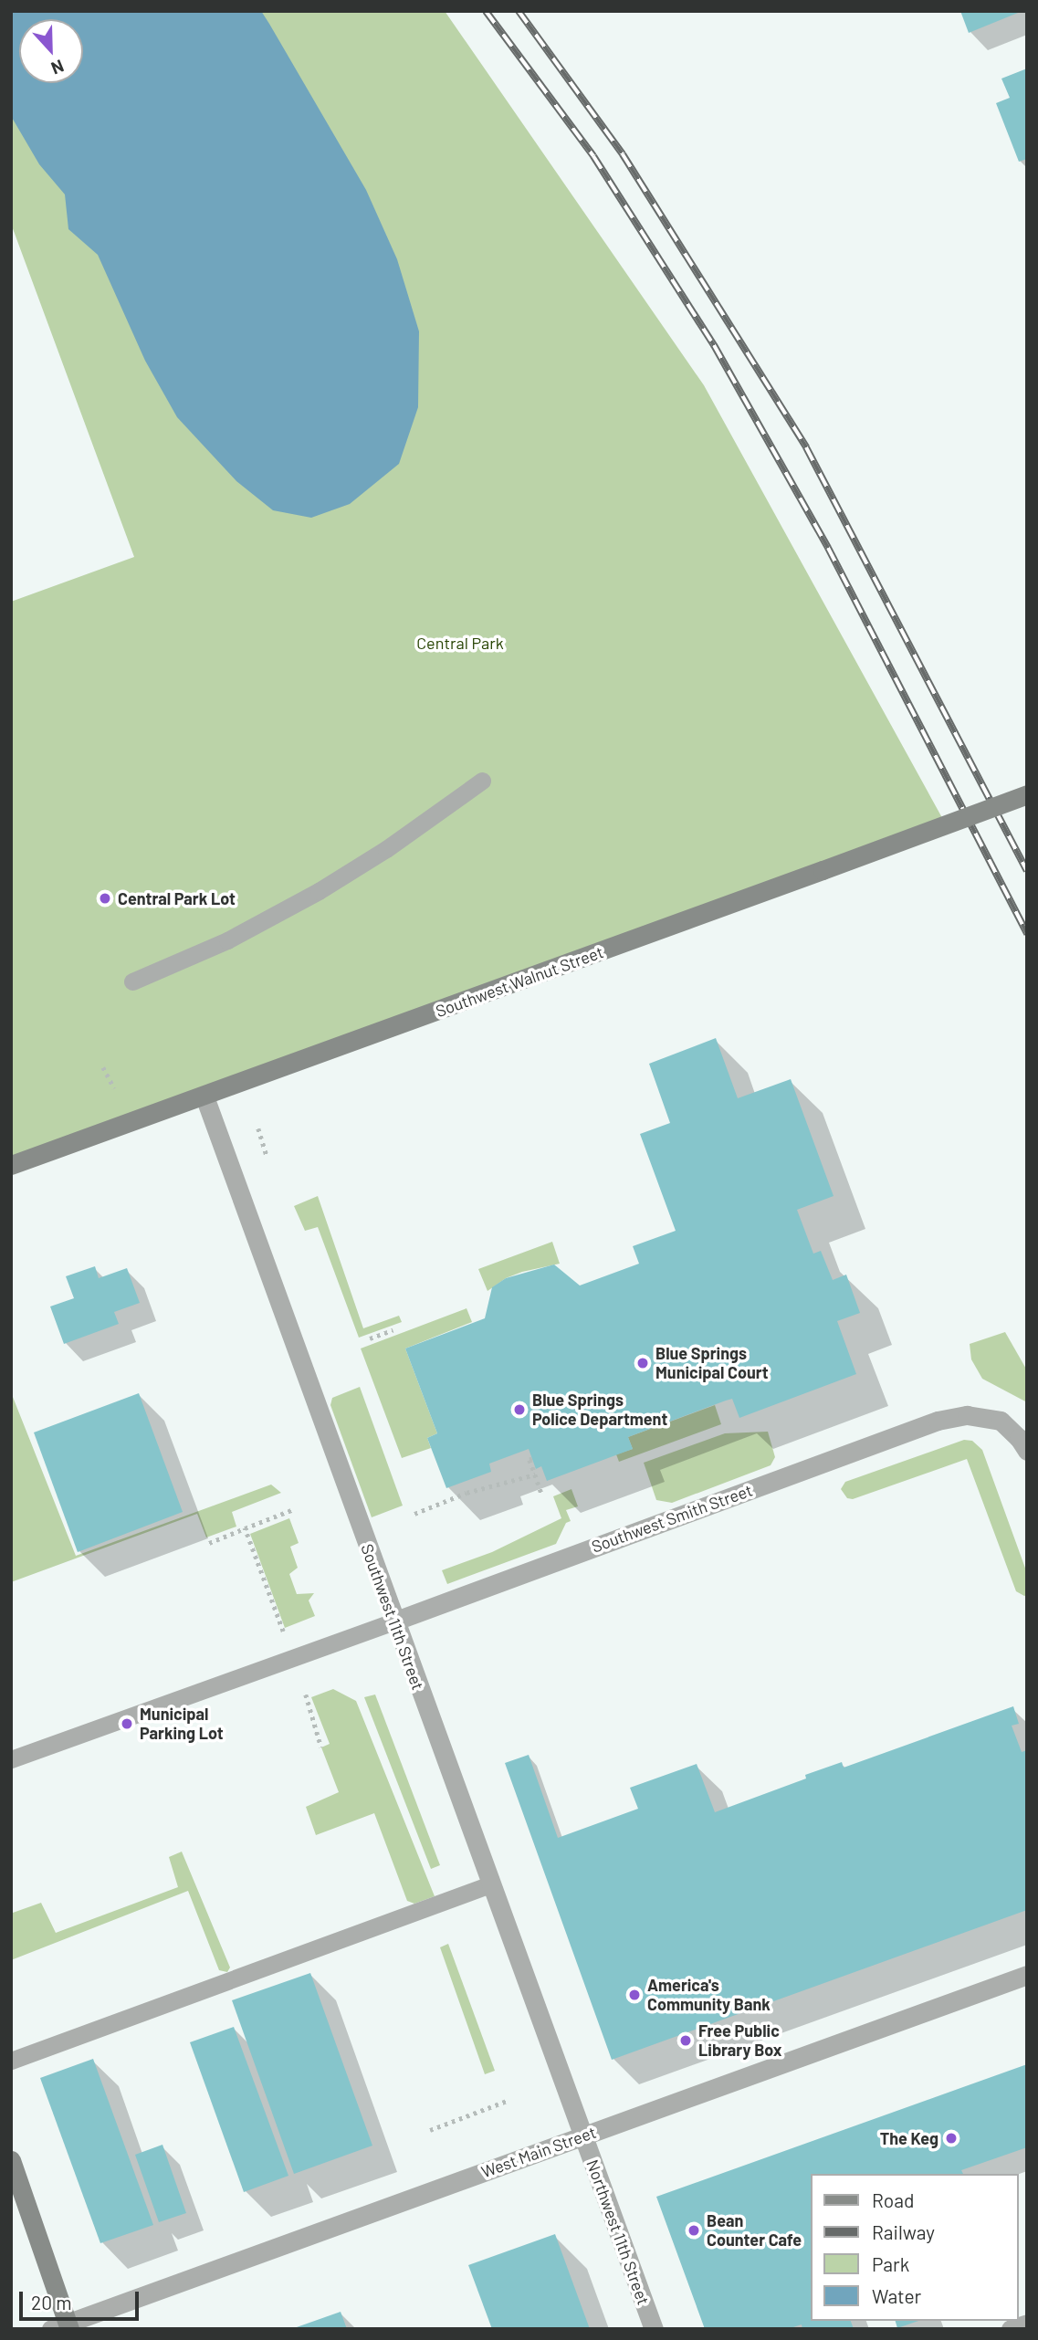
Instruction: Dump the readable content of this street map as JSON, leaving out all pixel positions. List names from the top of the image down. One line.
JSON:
{"streets":{"street":["Southwest Walnut Street","Southwest Smith Street","Southwest 11th Street","West Main Street","Northwest 11th Street"]},"crossings":[["Southwest Walnut Street","Southwest 11th Street"],["Southwest Smith Street","Southwest 11th Street"],["Southwest 11th Street","West Main Street"],["Southwest 11th Street","Northwest 11th Street"],["West Main Street","Northwest 11th Street"]],"parks":["Central Park"],"places":["Central Park Lot","Blue Springs Municipal Court","Blue Springs Police Department","Municipal Parking Lot","America's Community Bank","Free Public Library Box","The Keg","Bean Counter Cafe"],"legend":["Road","Railway","Park","Water"],"scale_bar":"20 m","north":"bottom"}
